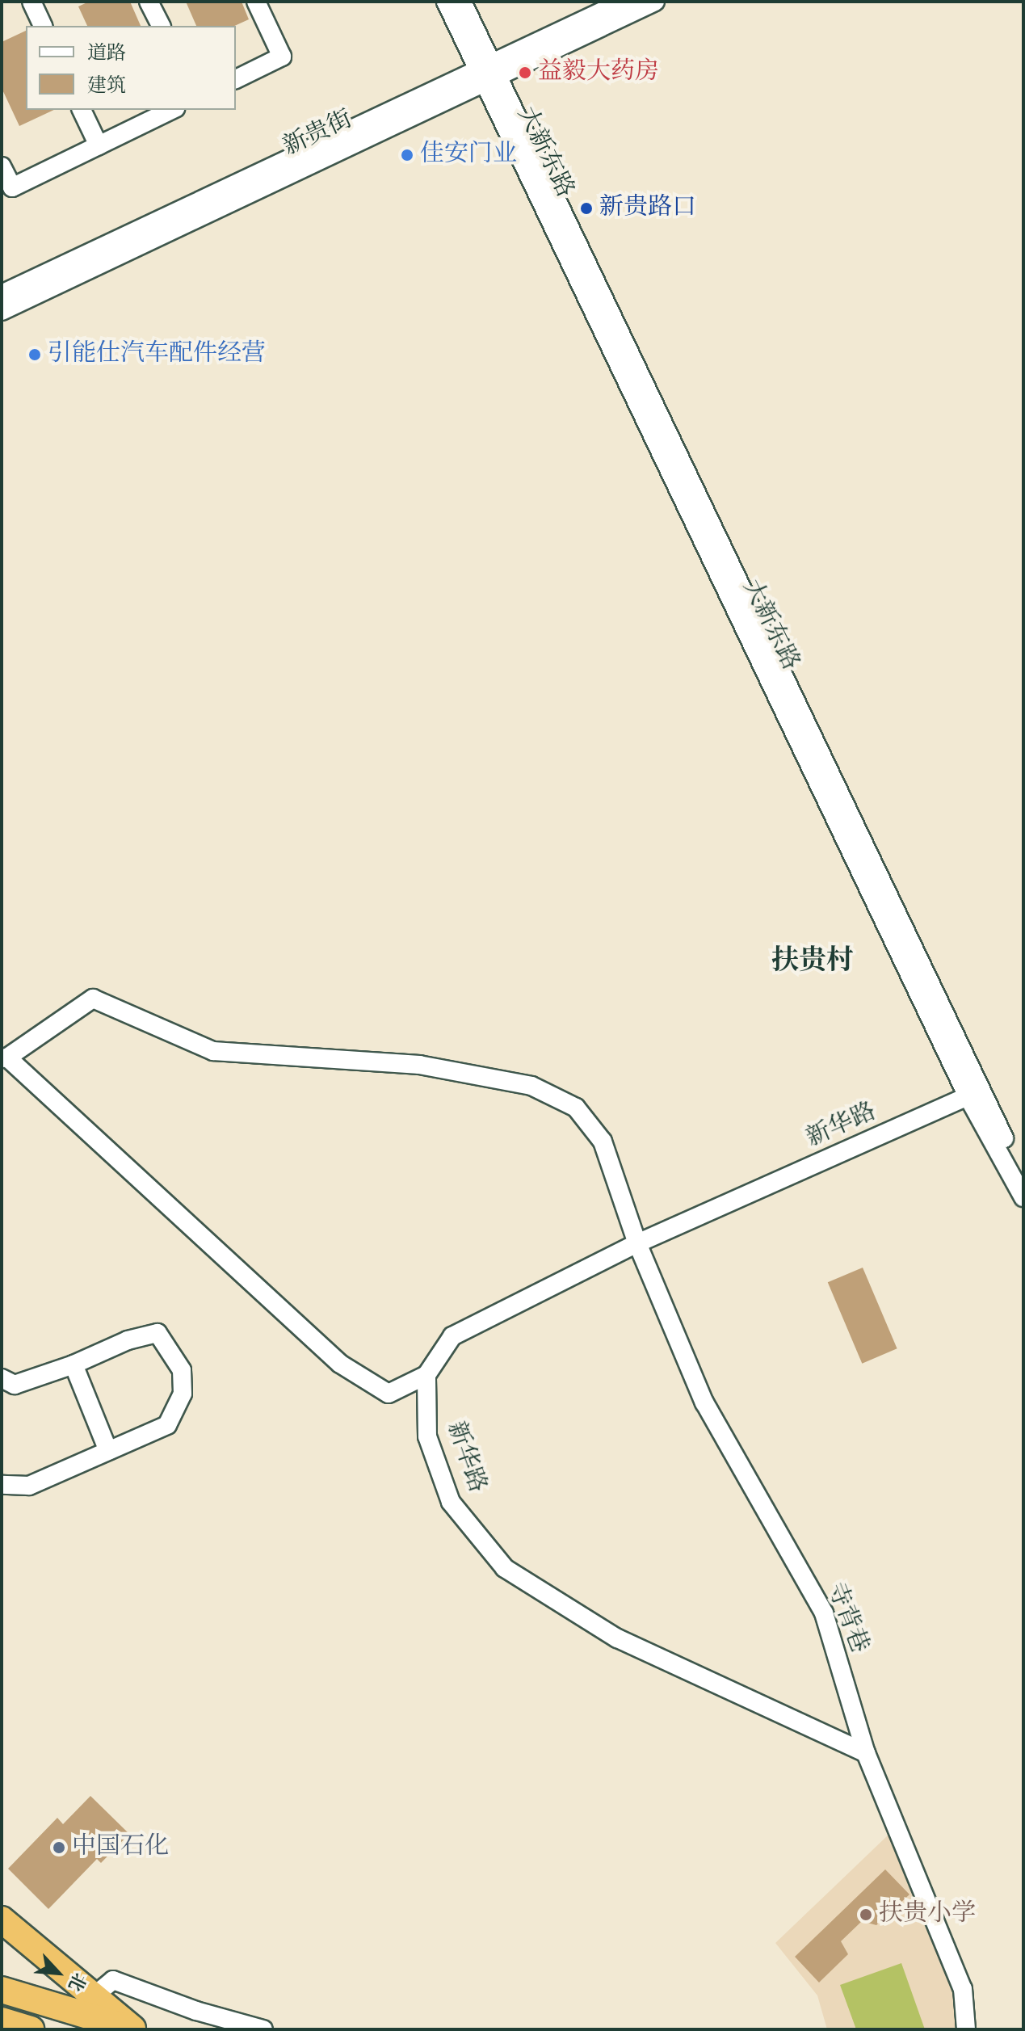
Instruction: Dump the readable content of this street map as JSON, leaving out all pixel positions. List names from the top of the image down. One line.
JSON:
{"streets":{"street":["新贵街","大新东路","新华路","寺背巷"]},"crossings":[["新贵街","大新东路"],["大新东路","新华路"],["新华路","寺背巷"]],"districts":["扶贵村"],"places":["益毅大药房","佳安门业","新贵路口","引能仕汽车配件经营","中国石化","扶贵小学"],"legend":["道路","建筑"],"north":"bottom right"}
